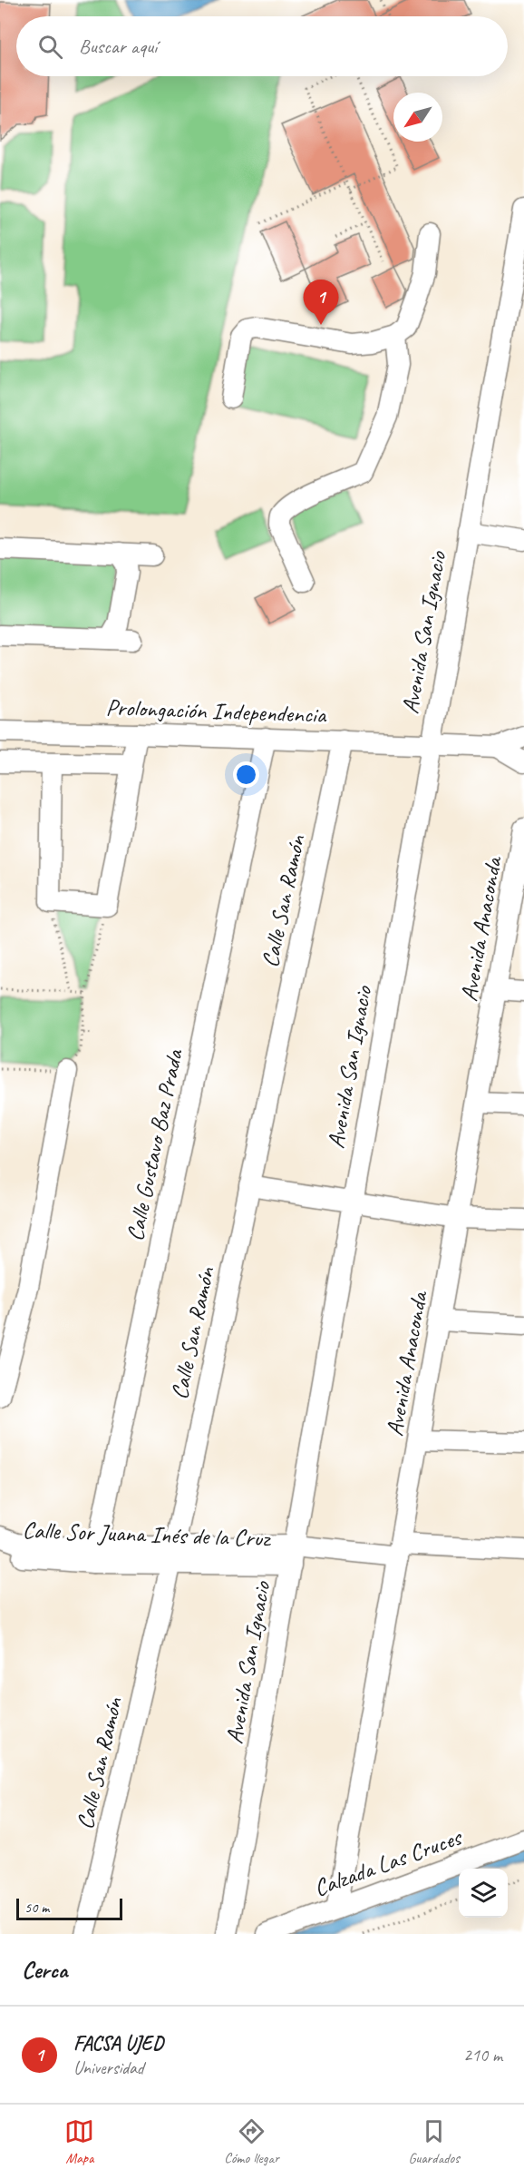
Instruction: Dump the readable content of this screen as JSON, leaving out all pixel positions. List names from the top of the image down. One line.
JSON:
{"streets":{"street":["Avenida San Ignacio","Prolongación Independencia","Calle San Ramón","Avenida Anaconda","Calle Gustavo Baz Prada","Calle Sor Juana Inés de la Cruz","Calzada Las Cruces"]},"crossings":[["Avenida San Ignacio","Prolongación Independencia"],["Avenida San Ignacio","Calle Sor Juana Inés de la Cruz"],["Prolongación Independencia","Calle San Ramón"],["Prolongación Independencia","Calle Gustavo Baz Prada"],["Calle San Ramón","Calle Sor Juana Inés de la Cruz"],["Avenida Anaconda","Calle Sor Juana Inés de la Cruz"],["Avenida Anaconda","Calzada Las Cruces"],["Calle Gustavo Baz Prada","Calle Sor Juana Inés de la Cruz"]],"scale_bar":"50 m","north":"bottom left","page":{"search":"Buscar aquí","pins":"1","scale":"50 m","heading":"Cerca","list":[{"mark":"1","name":"FACSA UJED","note":"Universidad","value":"210 m"}],"nav":["Mapa","Cómo llegar","Guardados"]}}
